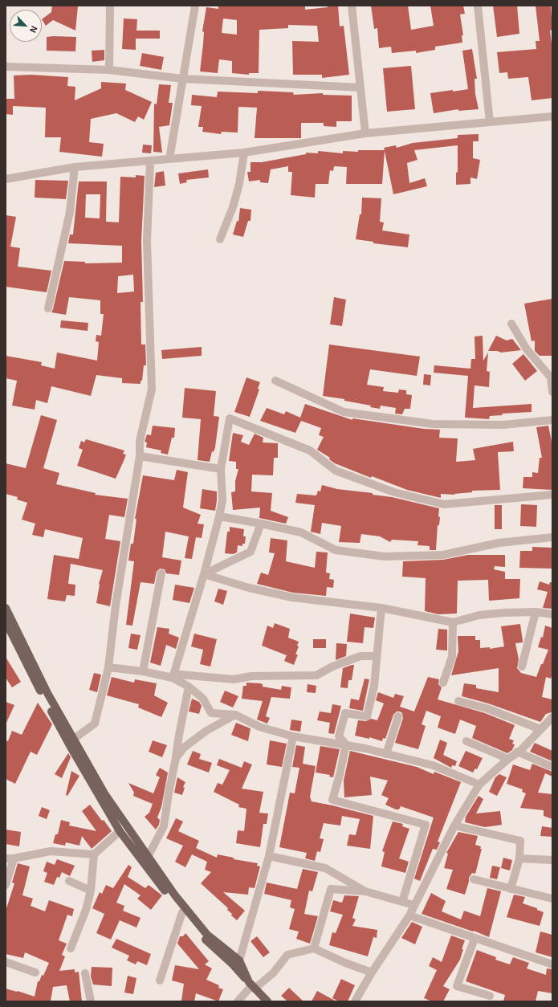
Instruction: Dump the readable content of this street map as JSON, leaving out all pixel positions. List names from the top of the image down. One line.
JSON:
{"north":"bottom right"}
